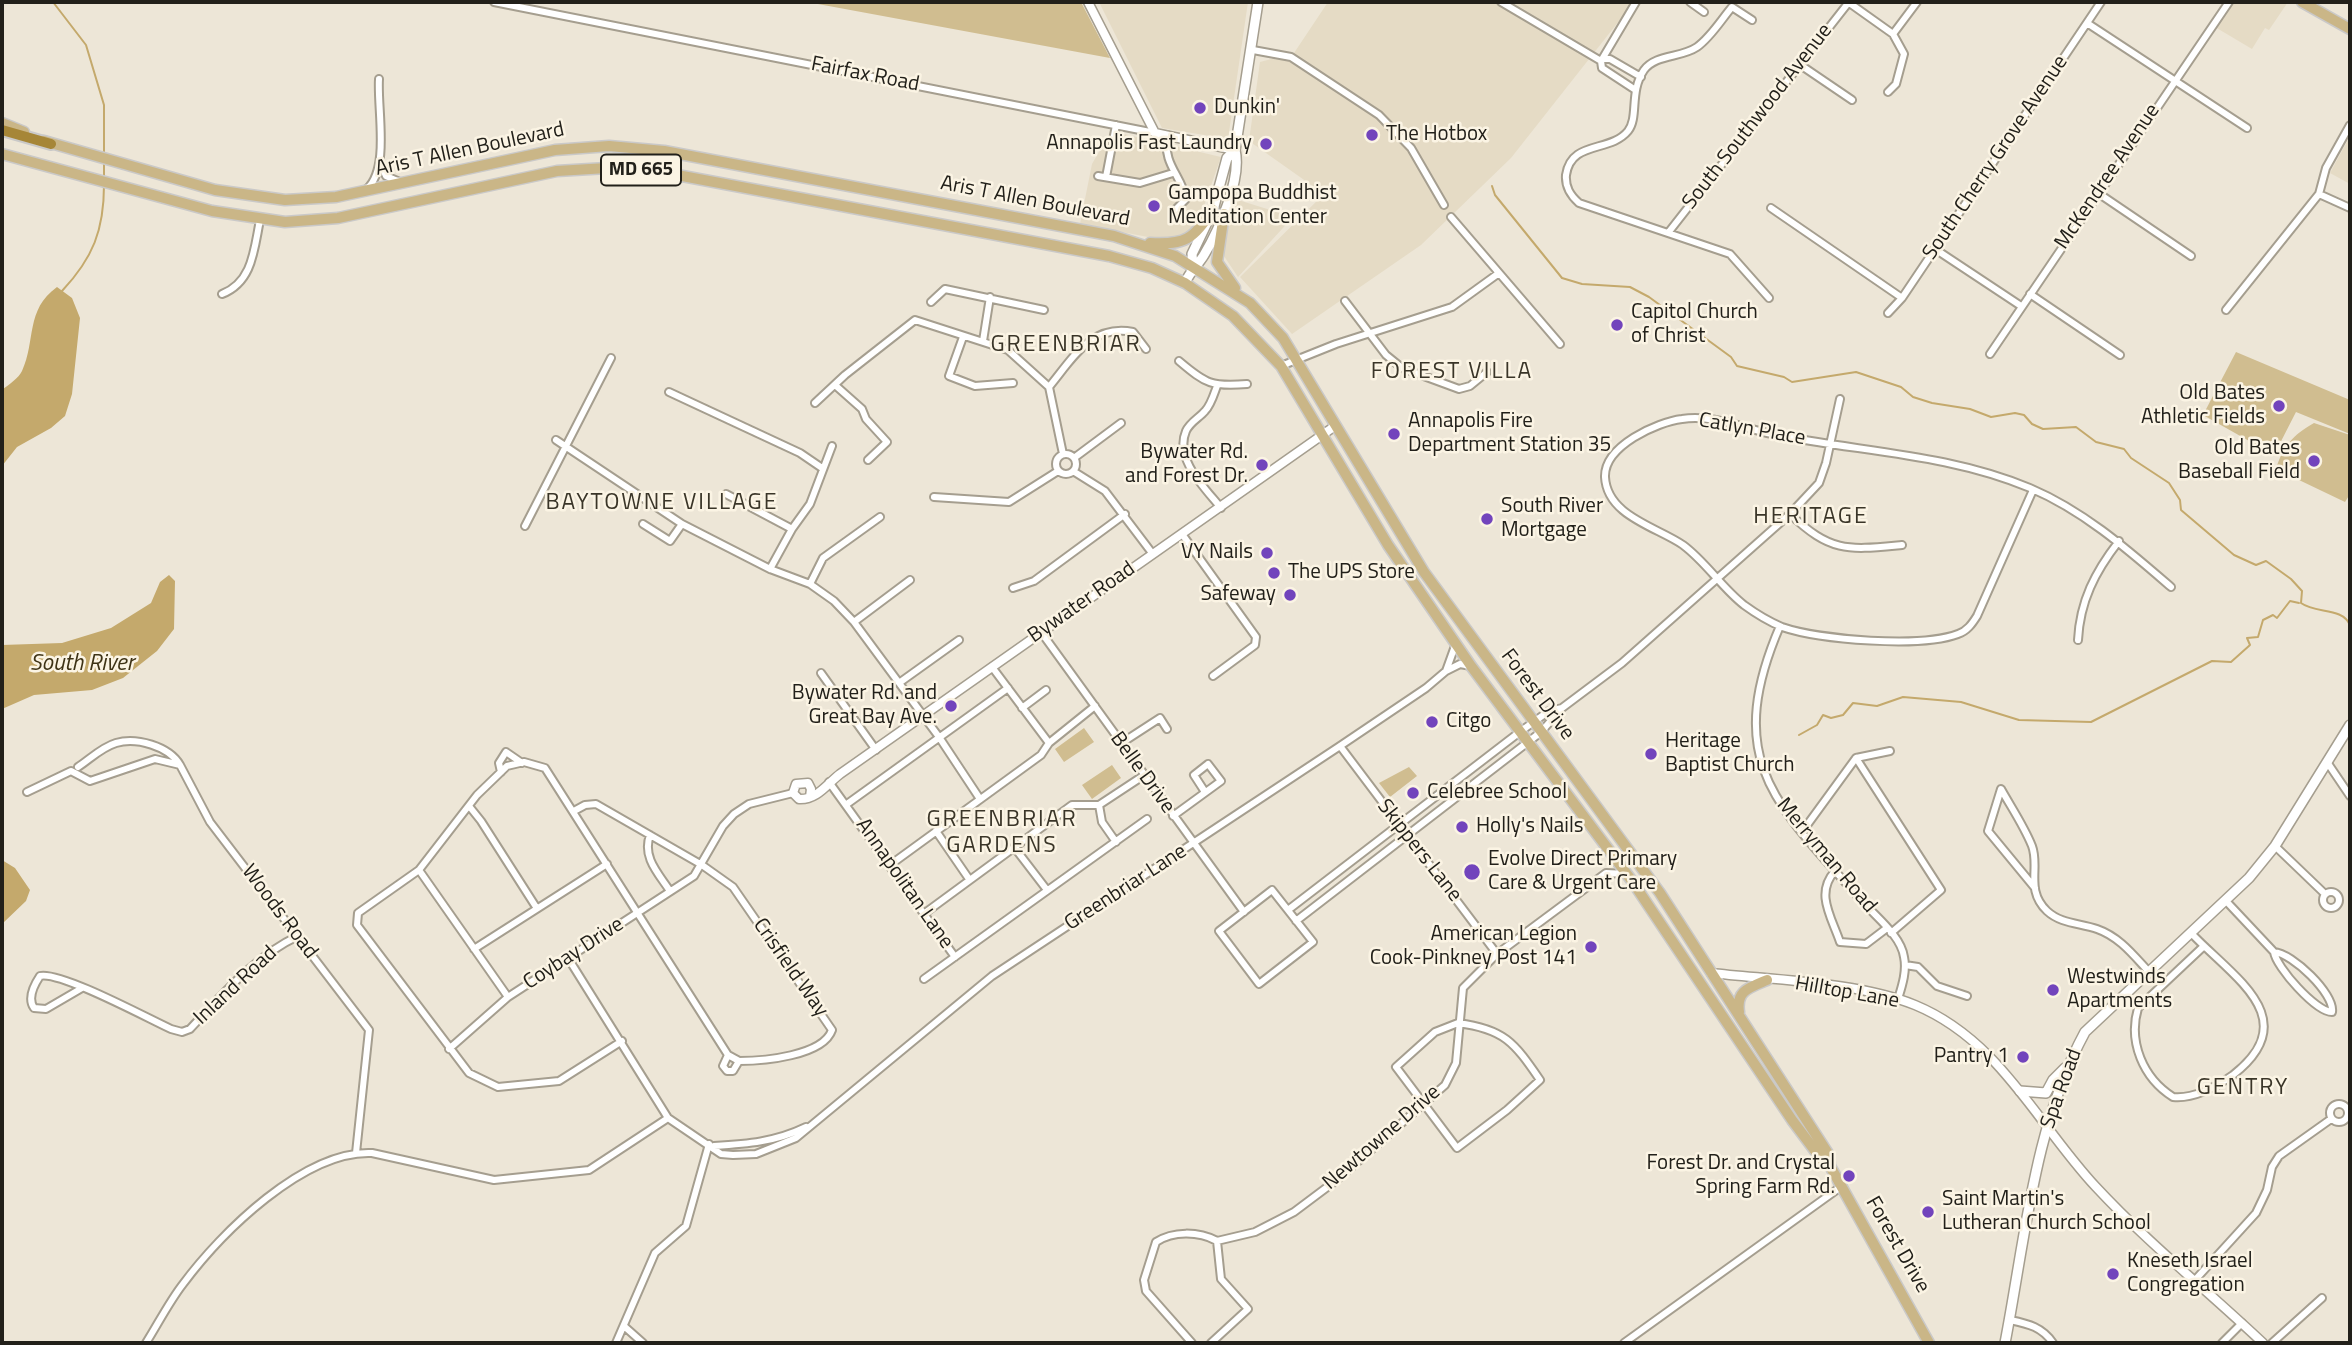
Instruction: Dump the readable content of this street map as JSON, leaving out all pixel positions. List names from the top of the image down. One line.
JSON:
{"streets":{"highway":["Aris T Allen Boulevard","MD 665"],"main road":["Forest Drive","Spa Road"],"street":["Fairfax Road","South Southwood Avenue","South Cherry Grove Avenue","McKendree Avenue","Catlyn Place","Bywater Road","Belle Drive","Skippers Lane","Merryman Road","Annapolitan Lane","Greenbriar Lane","Woods Road","Coybay Drive","Crisfield Way","Inland Road","Hilltop Lane","Newtowne Drive"]},"crossings":[["Aris T Allen Boulevard","Forest Drive"],["Catlyn Place","Merryman Road"],["Bywater Road","Forest Drive"],["Bywater Road","Belle Drive"],["Bywater Road","Annapolitan Lane"],["Forest Drive","Greenbriar Lane"],["Forest Drive","Hilltop Lane"],["Belle Drive","Greenbriar Lane"],["Skippers Lane","Greenbriar Lane"],["Skippers Lane","Newtowne Drive"],["Woods Road","Inland Road"],["Coybay Drive","Crisfield Way"],["Hilltop Lane","Spa Road"]],"districts":["GREENBRIAR","FOREST VILLA","BAYTOWNE VILLAGE","HERITAGE","GREENBRIAR GARDENS","GENTRY"],"water":["South River"],"places":["Dunkin'","The Hotbox","Annapolis Fast Laundry","Gampopa Buddhist Meditation Center","Capitol Church of Christ","Old Bates Athletic Fields","Annapolis Fire Department Station 35","Old Bates Baseball Field","Bywater Rd. and Forest Dr.","South River Mortgage","VY Nails","The UPS Store","Safeway","Bywater Rd. and Great Bay Ave.","Citgo","Heritage Baptist Church","Celebree School","Holly's Nails","Evolve Direct Primary Care & Urgent Care","American Legion Cook-Pinkney Post 141","Westwinds Apartments","Pantry 1","Forest Dr. and Crystal Spring Farm Rd.","Saint Martin's Lutheran Church School","Kneseth Israel Congregation"]}
